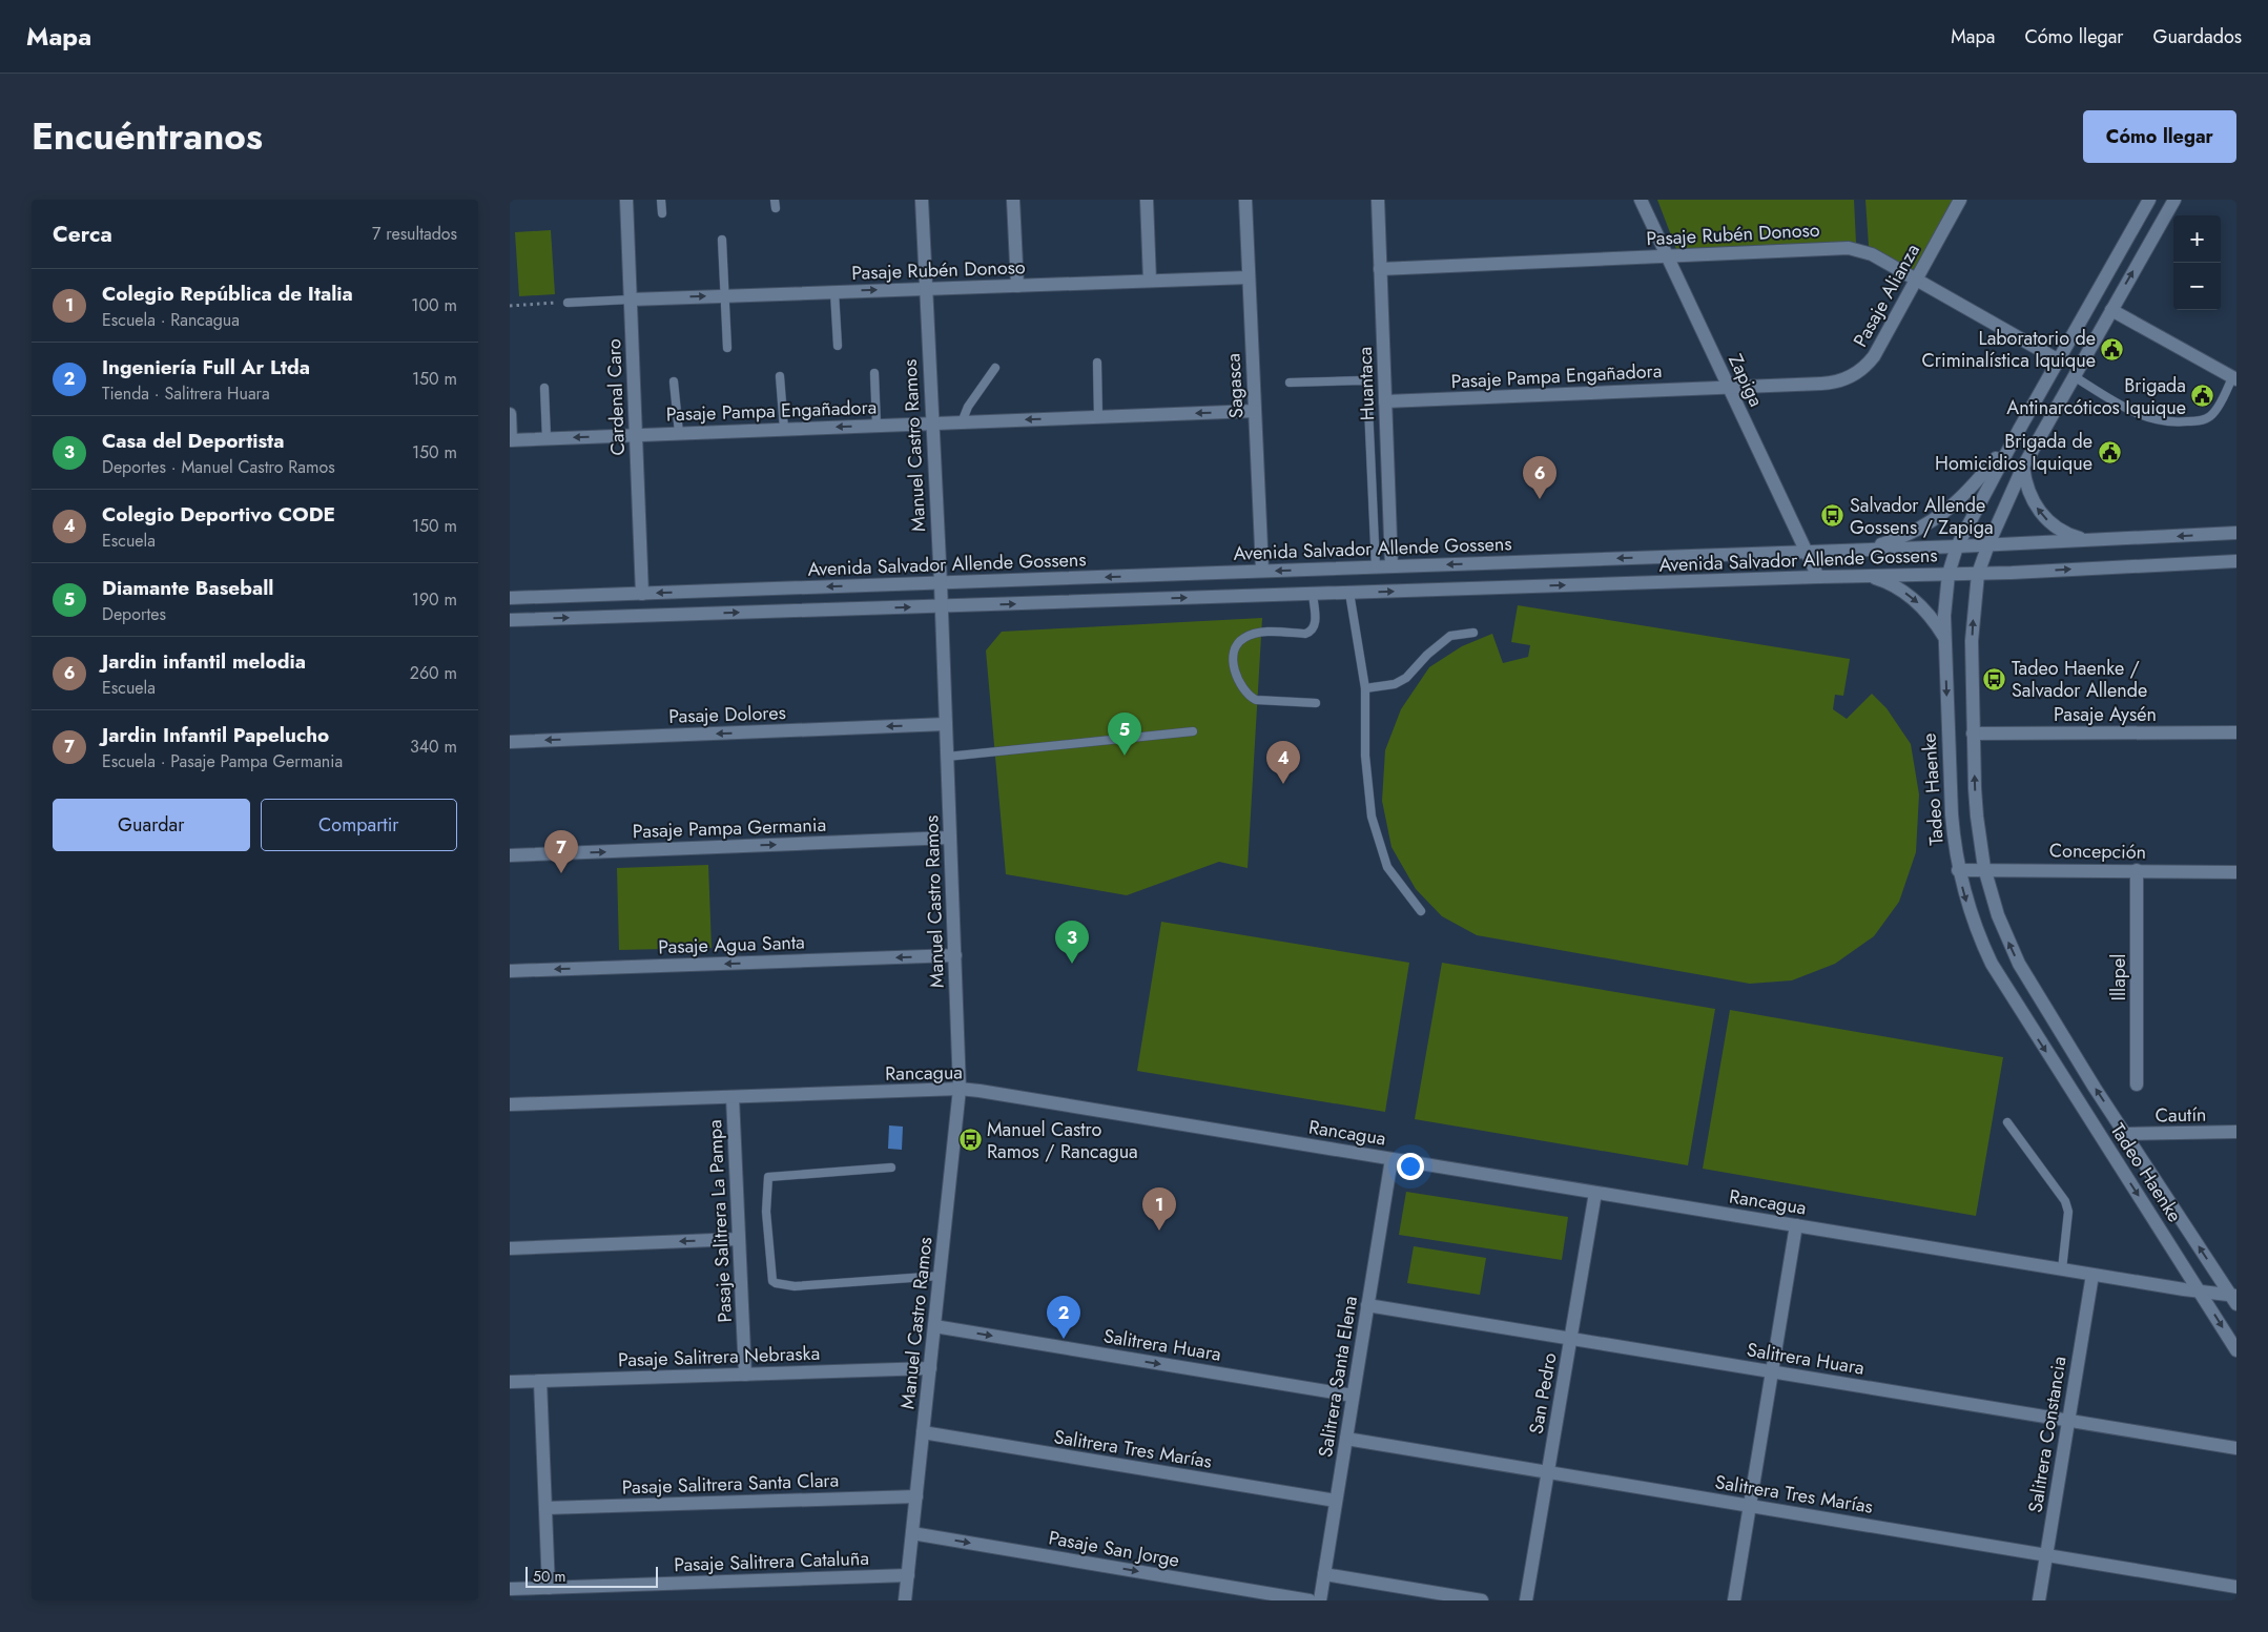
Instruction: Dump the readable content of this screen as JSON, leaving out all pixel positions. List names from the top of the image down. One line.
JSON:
{"streets":{"street":["Pasaje Rubén Donoso","Pasaje Alianza","Pasaje Pampa Engañadora","Zapiga","Huantaca","Sagasca","Cardenal Caro","Manuel Castro Ramos","Avenida Salvador Allende Gossens","Pasaje Dolores","Pasaje Aysén","Tadeo Haenke","Pasaje Pampa Germania","Concepción","Pasaje Agua Santa","Illapel","Rancagua","Cautín","Pasaje Salitrera La Pampa","Salitrera Huara","Pasaje Salitrera Nebraska","Salitrera Santa Elena","San Pedro","Salitrera Constancia","Salitrera Tres Marías","Pasaje Salitrera Santa Clara","Pasaje San Jorge","Pasaje Salitrera Cataluña"]},"crossings":[["Pasaje Rubén Donoso","Pasaje Alianza"],["Pasaje Rubén Donoso","Zapiga"],["Pasaje Rubén Donoso","Huantaca"],["Pasaje Rubén Donoso","Sagasca"],["Pasaje Rubén Donoso","Cardenal Caro"],["Pasaje Rubén Donoso","Manuel Castro Ramos"],["Pasaje Rubén Donoso","Tadeo Haenke"],["Pasaje Alianza","Pasaje Pampa Engañadora"],["Pasaje Alianza","Zapiga"],["Pasaje Pampa Engañadora","Zapiga"],["Pasaje Pampa Engañadora","Huantaca"],["Pasaje Pampa Engañadora","Sagasca"],["Pasaje Pampa Engañadora","Cardenal Caro"],["Pasaje Pampa Engañadora","Manuel Castro Ramos"],["Zapiga","Avenida Salvador Allende Gossens"],["Huantaca","Avenida Salvador Allende Gossens"],["Sagasca","Avenida Salvador Allende Gossens"],["Cardenal Caro","Avenida Salvador Allende Gossens"],["Manuel Castro Ramos","Avenida Salvador Allende Gossens"],["Manuel Castro Ramos","Pasaje Dolores"],["Manuel Castro Ramos","Pasaje Pampa Germania"],["Manuel Castro Ramos","Pasaje Agua Santa"],["Manuel Castro Ramos","Rancagua"],["Manuel Castro Ramos","Salitrera Huara"],["Manuel Castro Ramos","Pasaje Salitrera Nebraska"],["Manuel Castro Ramos","Salitrera Tres Marías"],["Manuel Castro Ramos","Pasaje Salitrera Santa Clara"],["Manuel Castro Ramos","Pasaje San Jorge"],["Manuel Castro Ramos","Pasaje Salitrera Cataluña"],["Avenida Salvador Allende Gossens","Tadeo Haenke"],["Pasaje Aysén","Tadeo Haenke"],["Tadeo Haenke","Concepción"],["Tadeo Haenke","Rancagua"],["Tadeo Haenke","Cautín"],["Concepción","Illapel"],["Rancagua","Pasaje Salitrera La Pampa"],["Rancagua","Salitrera Santa Elena"],["Rancagua","San Pedro"],["Rancagua","Salitrera Constancia"],["Pasaje Salitrera La Pampa","Pasaje Salitrera Nebraska"],["Salitrera Huara","Salitrera Santa Elena"],["Salitrera Huara","San Pedro"],["Salitrera Huara","Salitrera Constancia"],["Salitrera Santa Elena","Salitrera Tres Marías"],["San Pedro","Salitrera Tres Marías"],["Salitrera Constancia","Salitrera Tres Marías"]],"one_way":["Pasaje Pampa Engañadora","Pasaje Dolores","Pasaje Pampa Germania","Pasaje Agua Santa","Pasaje San Jorge"],"places":{"public building":["Laboratorio de Criminalística Iquique","Brigada Antinarcóticos Iquique","Brigada de Homicidios Iquique"],"bus stop":["Salvador Allende Gossens / Zapiga","Tadeo Haenke / Salvador Allende","Manuel Castro Ramos / Rancagua"]},"scale_bar":"50 m","page":{"header":"Mapa","nav":["Mapa","Cómo llegar","Guardados"],"title":"Encuéntranos","buttons":["Cómo llegar",["Guardar","Compartir"]],"heading":["Cerca","7 resultados"],"map_buttons":["+","−"],"list":[{"mark":"1","name":"Colegio República de Italia","note":"Escuela · Rancagua","value":"100 m"},{"mark":"2","name":"Ingeniería Full Ar Ltda","note":"Tienda · Salitrera Huara","value":"150 m"},{"mark":"3","name":"Casa del Deportista","note":"Deportes · Manuel Castro Ramos","value":"150 m"},{"mark":"4","name":"Colegio Deportivo CODE","note":"Escuela","value":"150 m"},{"mark":"5","name":"Diamante Baseball","note":"Deportes","value":"190 m"},{"mark":"6","name":"Jardin infantil melodia","note":"Escuela","value":"260 m"},{"mark":"7","name":"Jardin Infantil Papelucho","note":"Escuela · Pasaje Pampa Germania","value":"340 m"}],"pins":["6","5","4","7","3","1","2"],"scale":"50 m"}}
